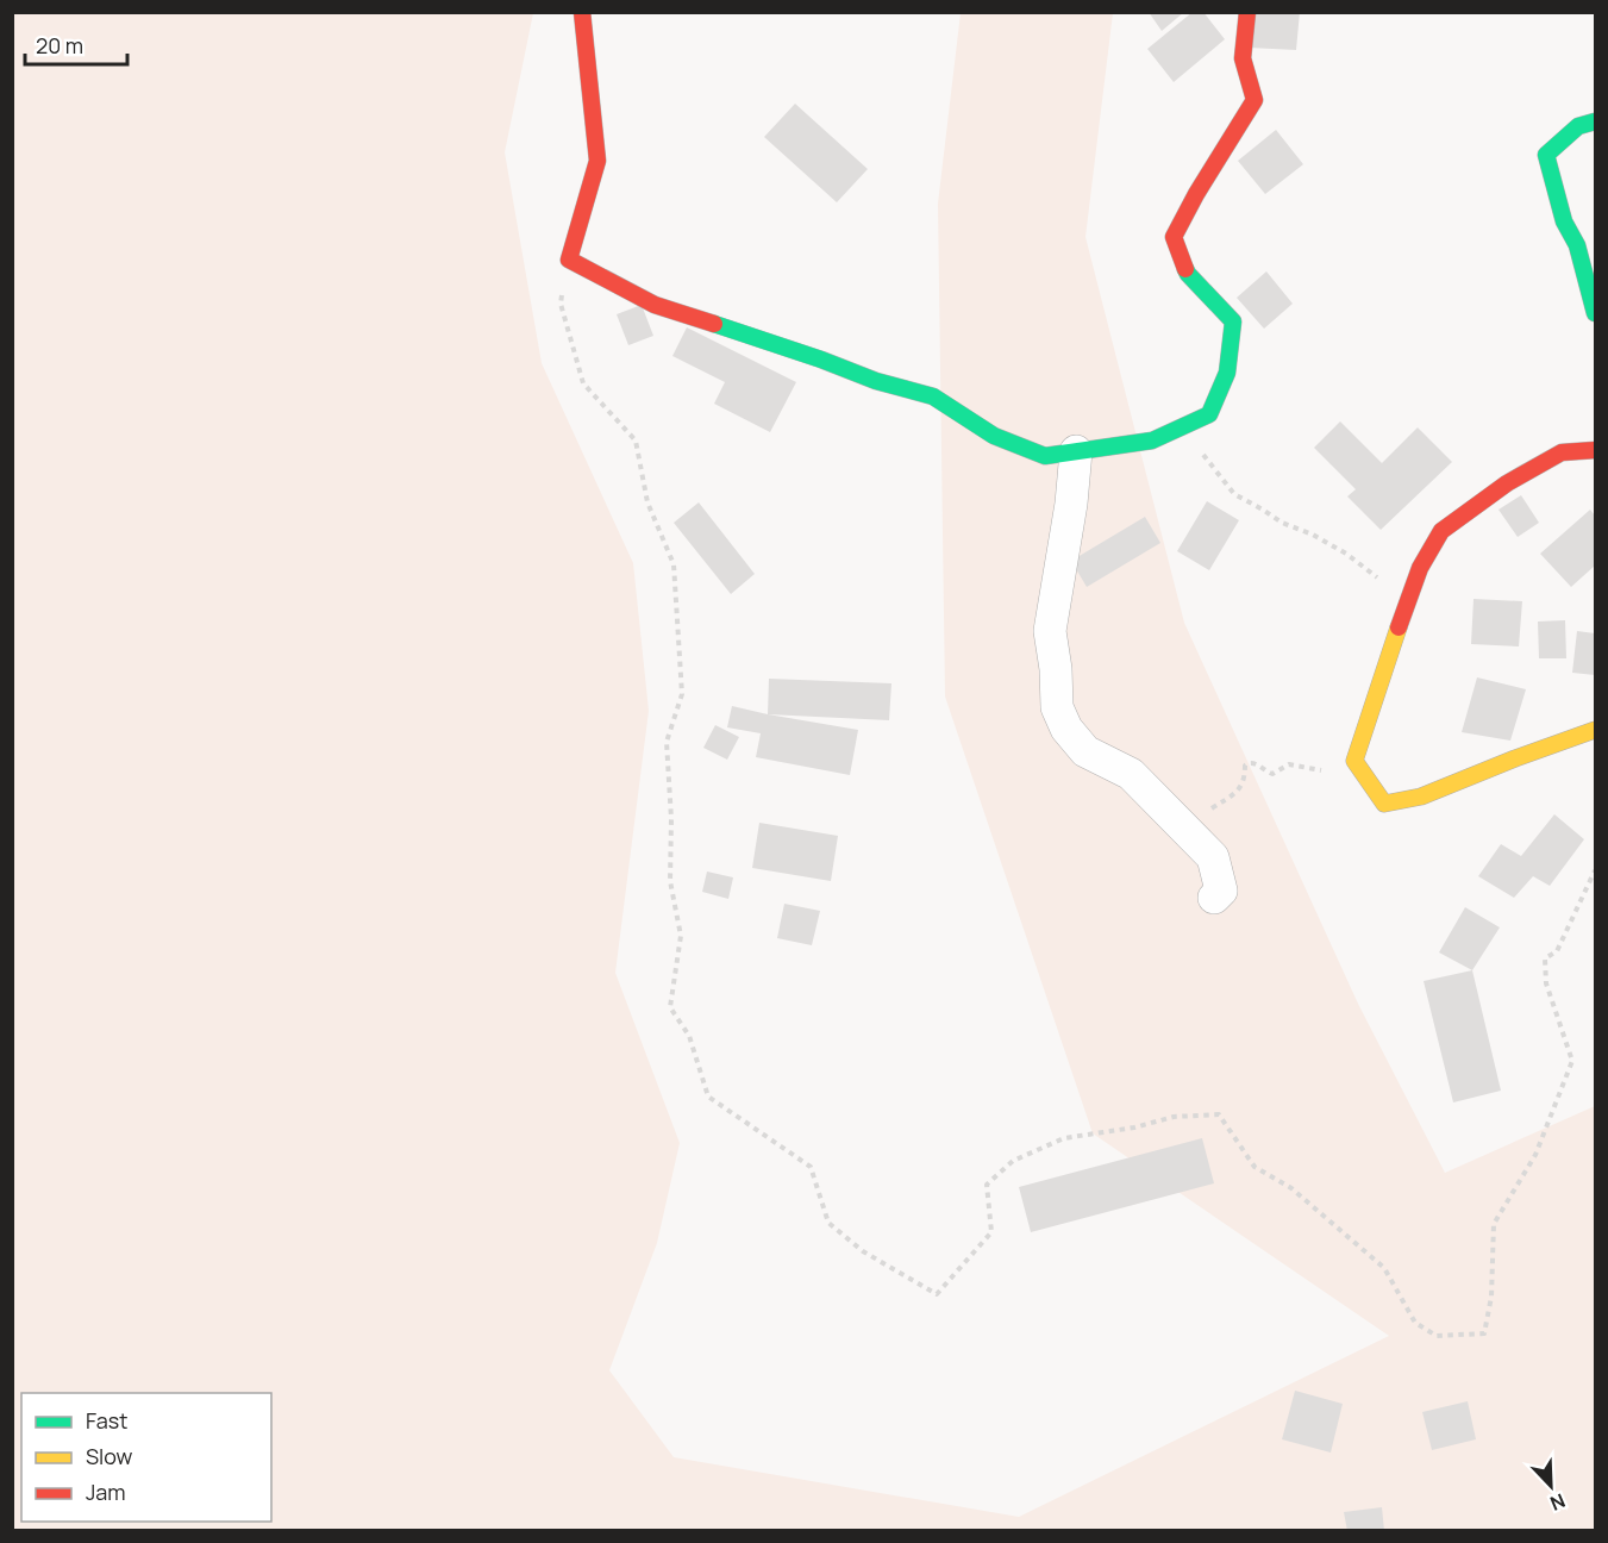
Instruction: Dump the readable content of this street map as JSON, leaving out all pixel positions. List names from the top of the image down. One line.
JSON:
{"legend":["Fast","Slow","Jam"],"scale_bar":"20 m","north":"bottom right"}
